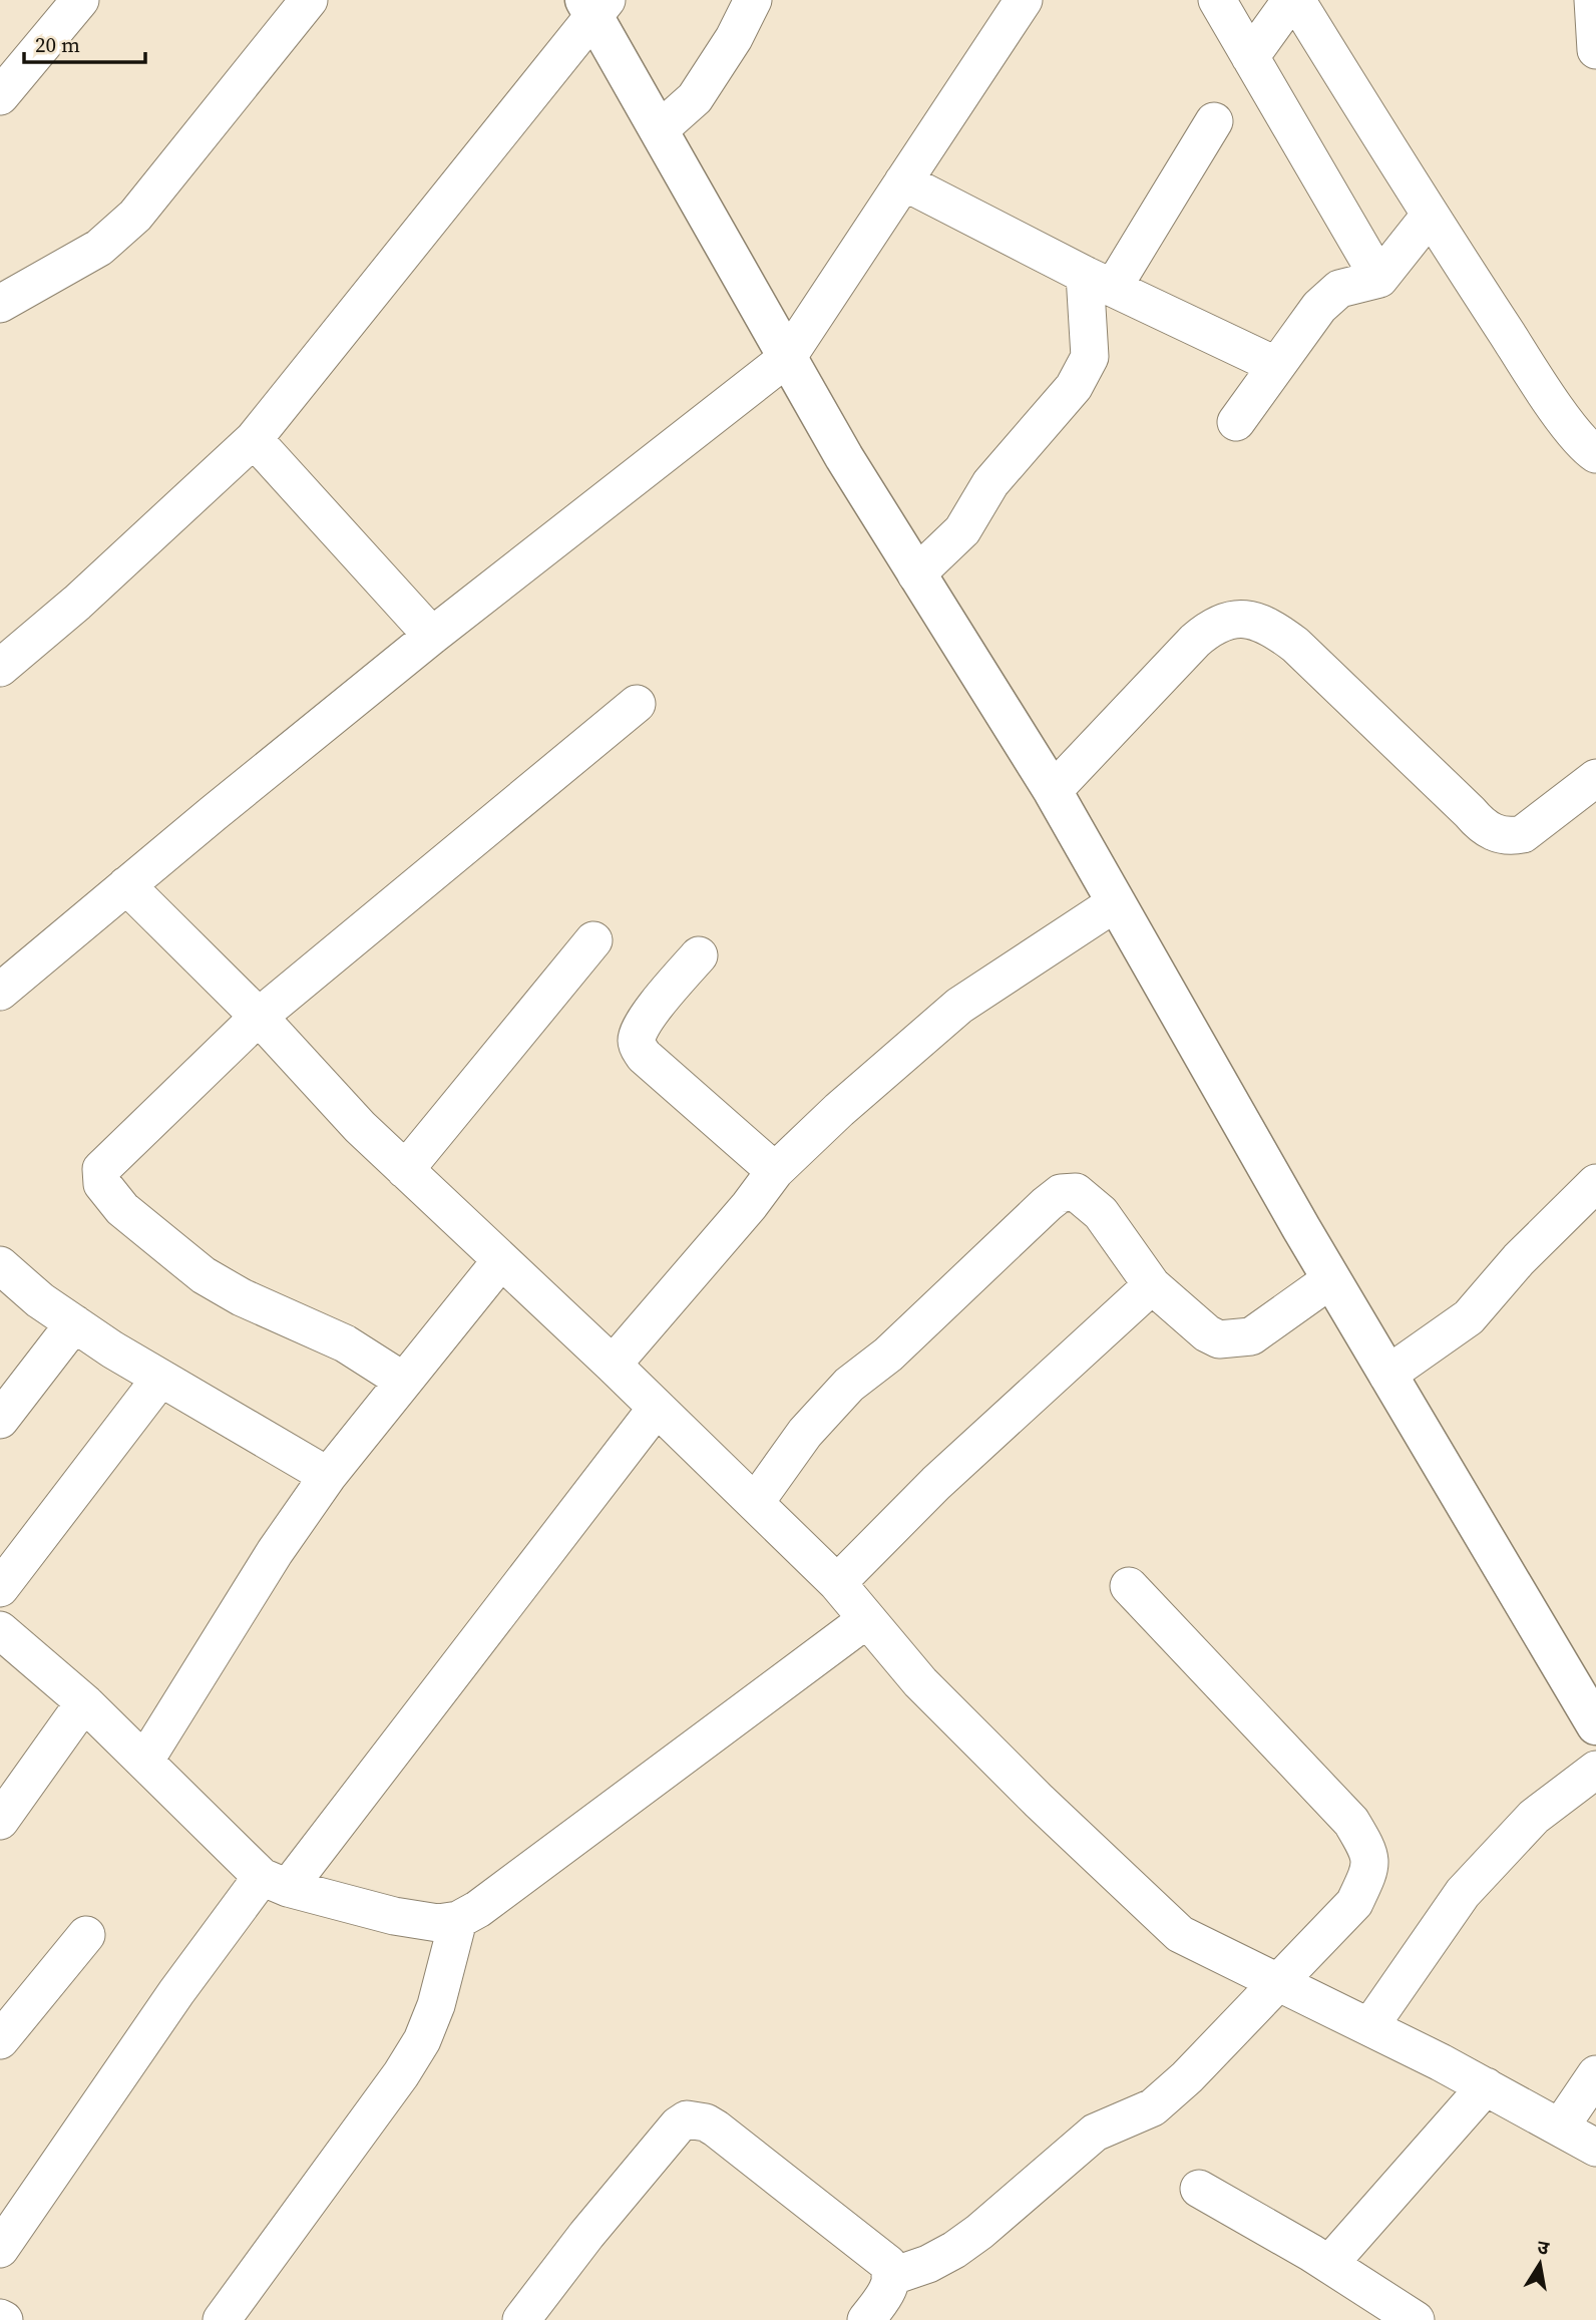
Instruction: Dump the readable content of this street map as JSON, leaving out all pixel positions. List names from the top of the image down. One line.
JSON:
{"scale_bar":"20 m","north":"top"}
